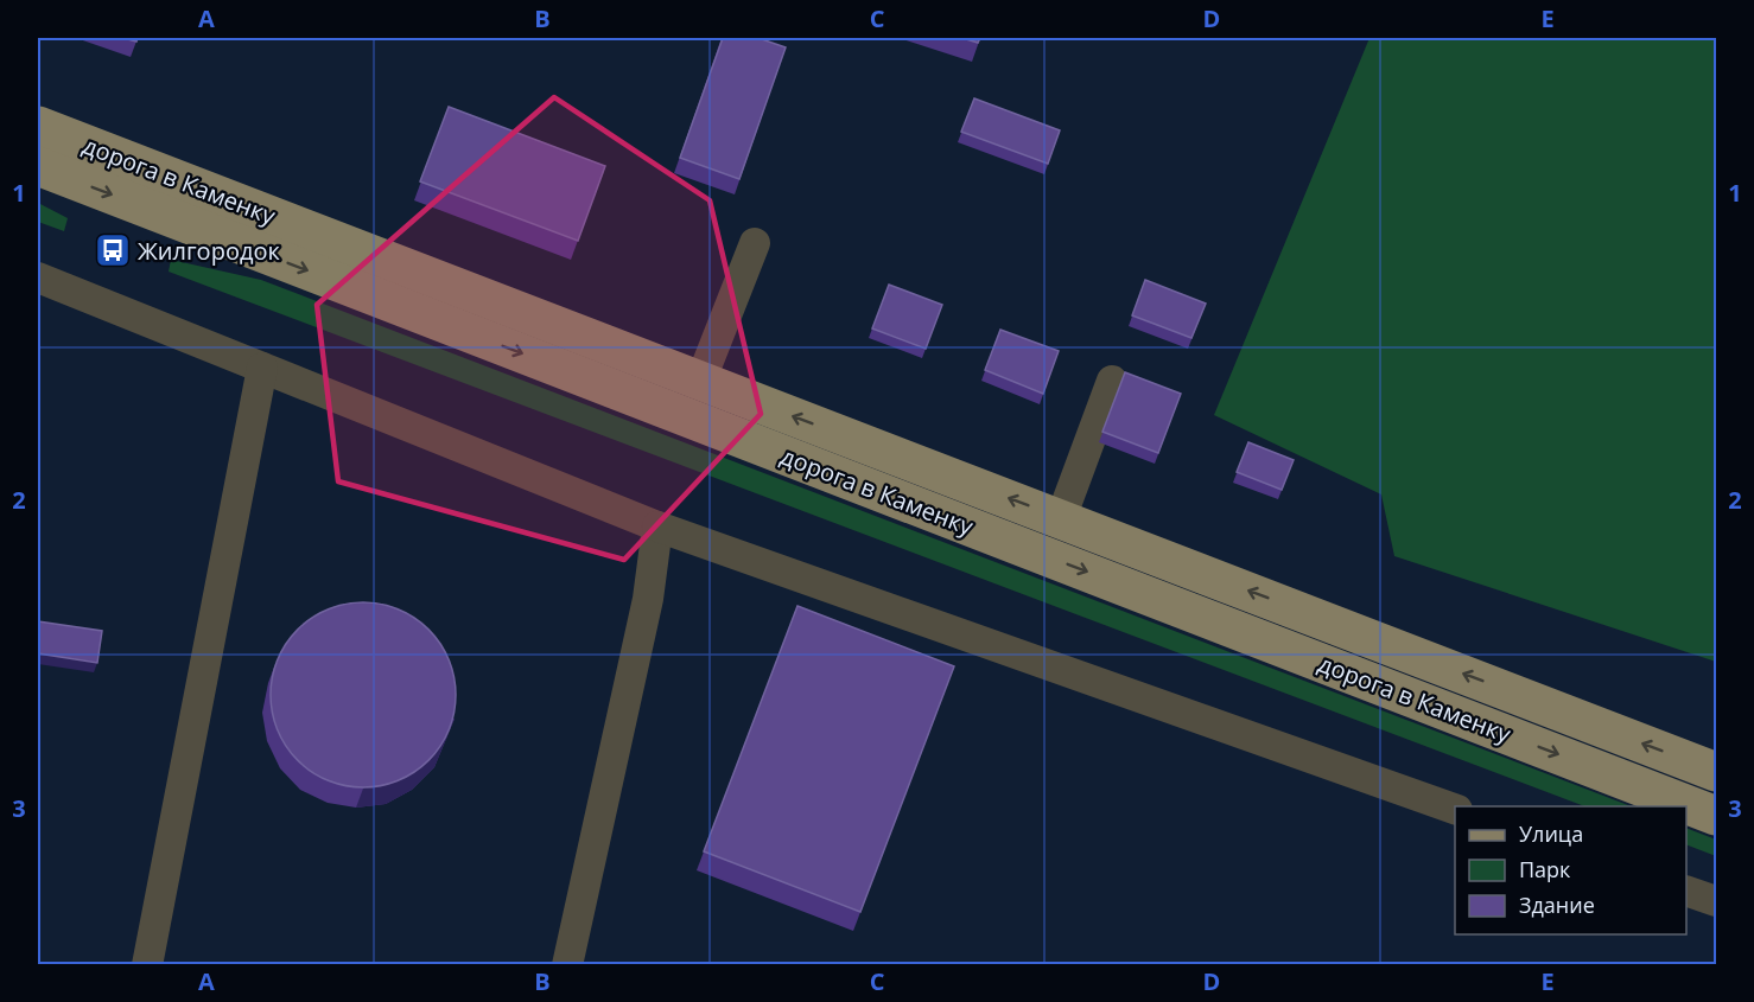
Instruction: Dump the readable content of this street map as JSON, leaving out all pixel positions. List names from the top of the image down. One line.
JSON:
{"streets":{"main road":["дорога в Каменку"]},"places":{"bus stop":["Жилгородок"]},"legend":["Улица","Парк","Здание"],"grid":{"columns":["A","B","C","D","E"],"rows":["1","2","3"]}}
